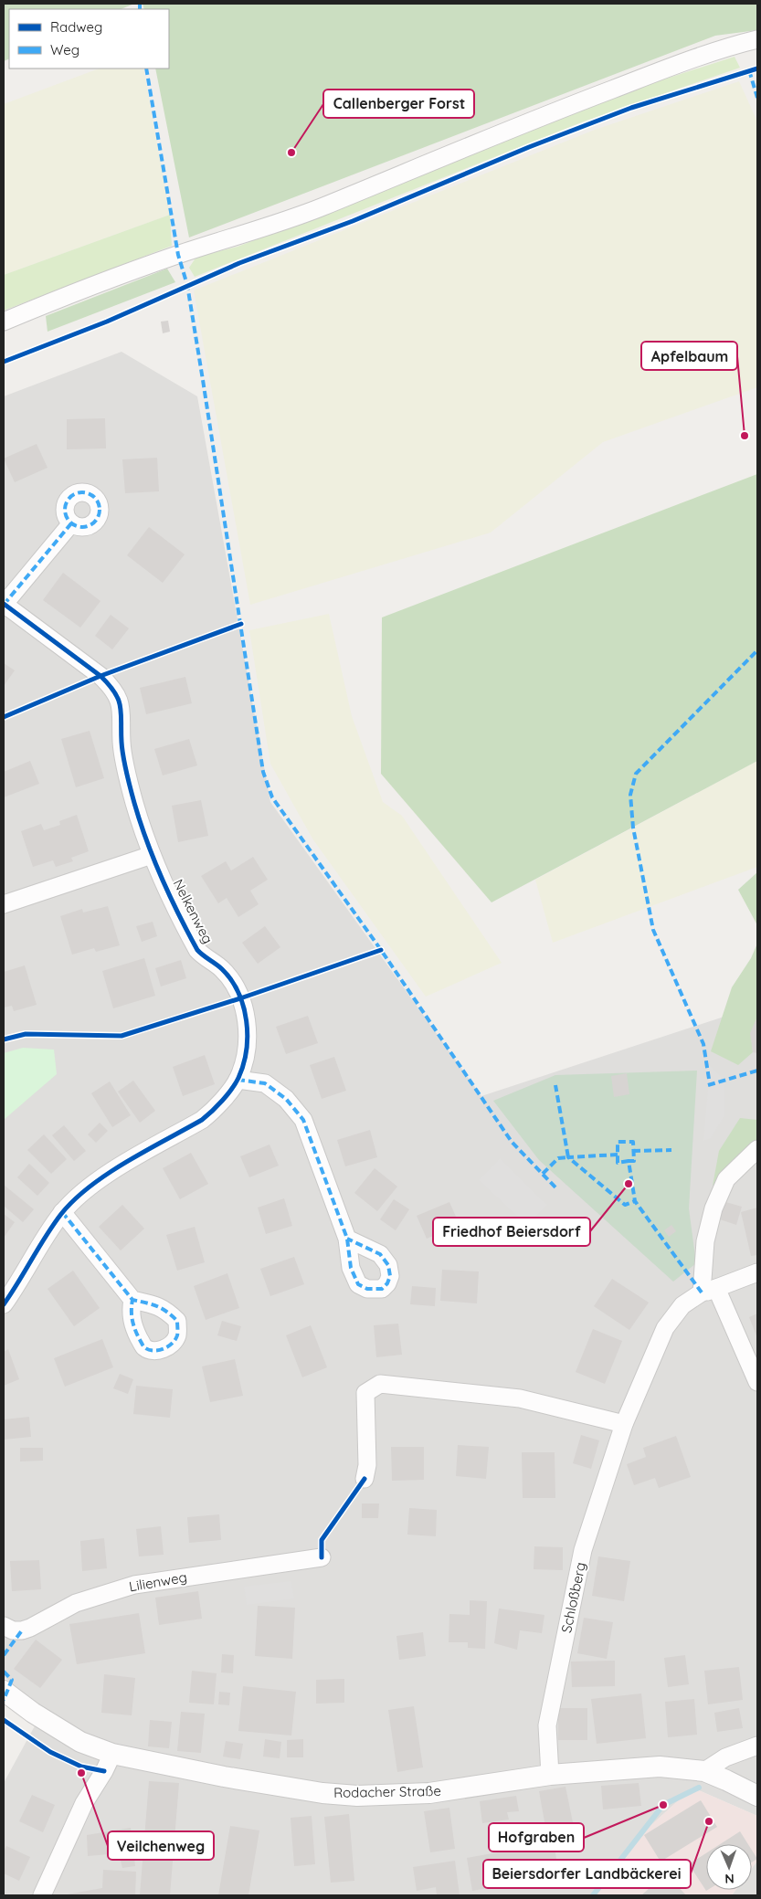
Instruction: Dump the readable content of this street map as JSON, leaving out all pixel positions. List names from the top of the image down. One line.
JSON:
{"streets":{"street":["Nelkenweg","Lilienweg","Schloßberg","Rodacher Straße"]},"crossings":[["Schloßberg","Rodacher Straße"]],"places":["Callenberger Forst","Apfelbaum","Friedhof Beiersdorf","Veilchenweg","Hofgraben","Beiersdorfer Landbäckerei"],"legend":["Radweg","Weg"],"north":"bottom"}
